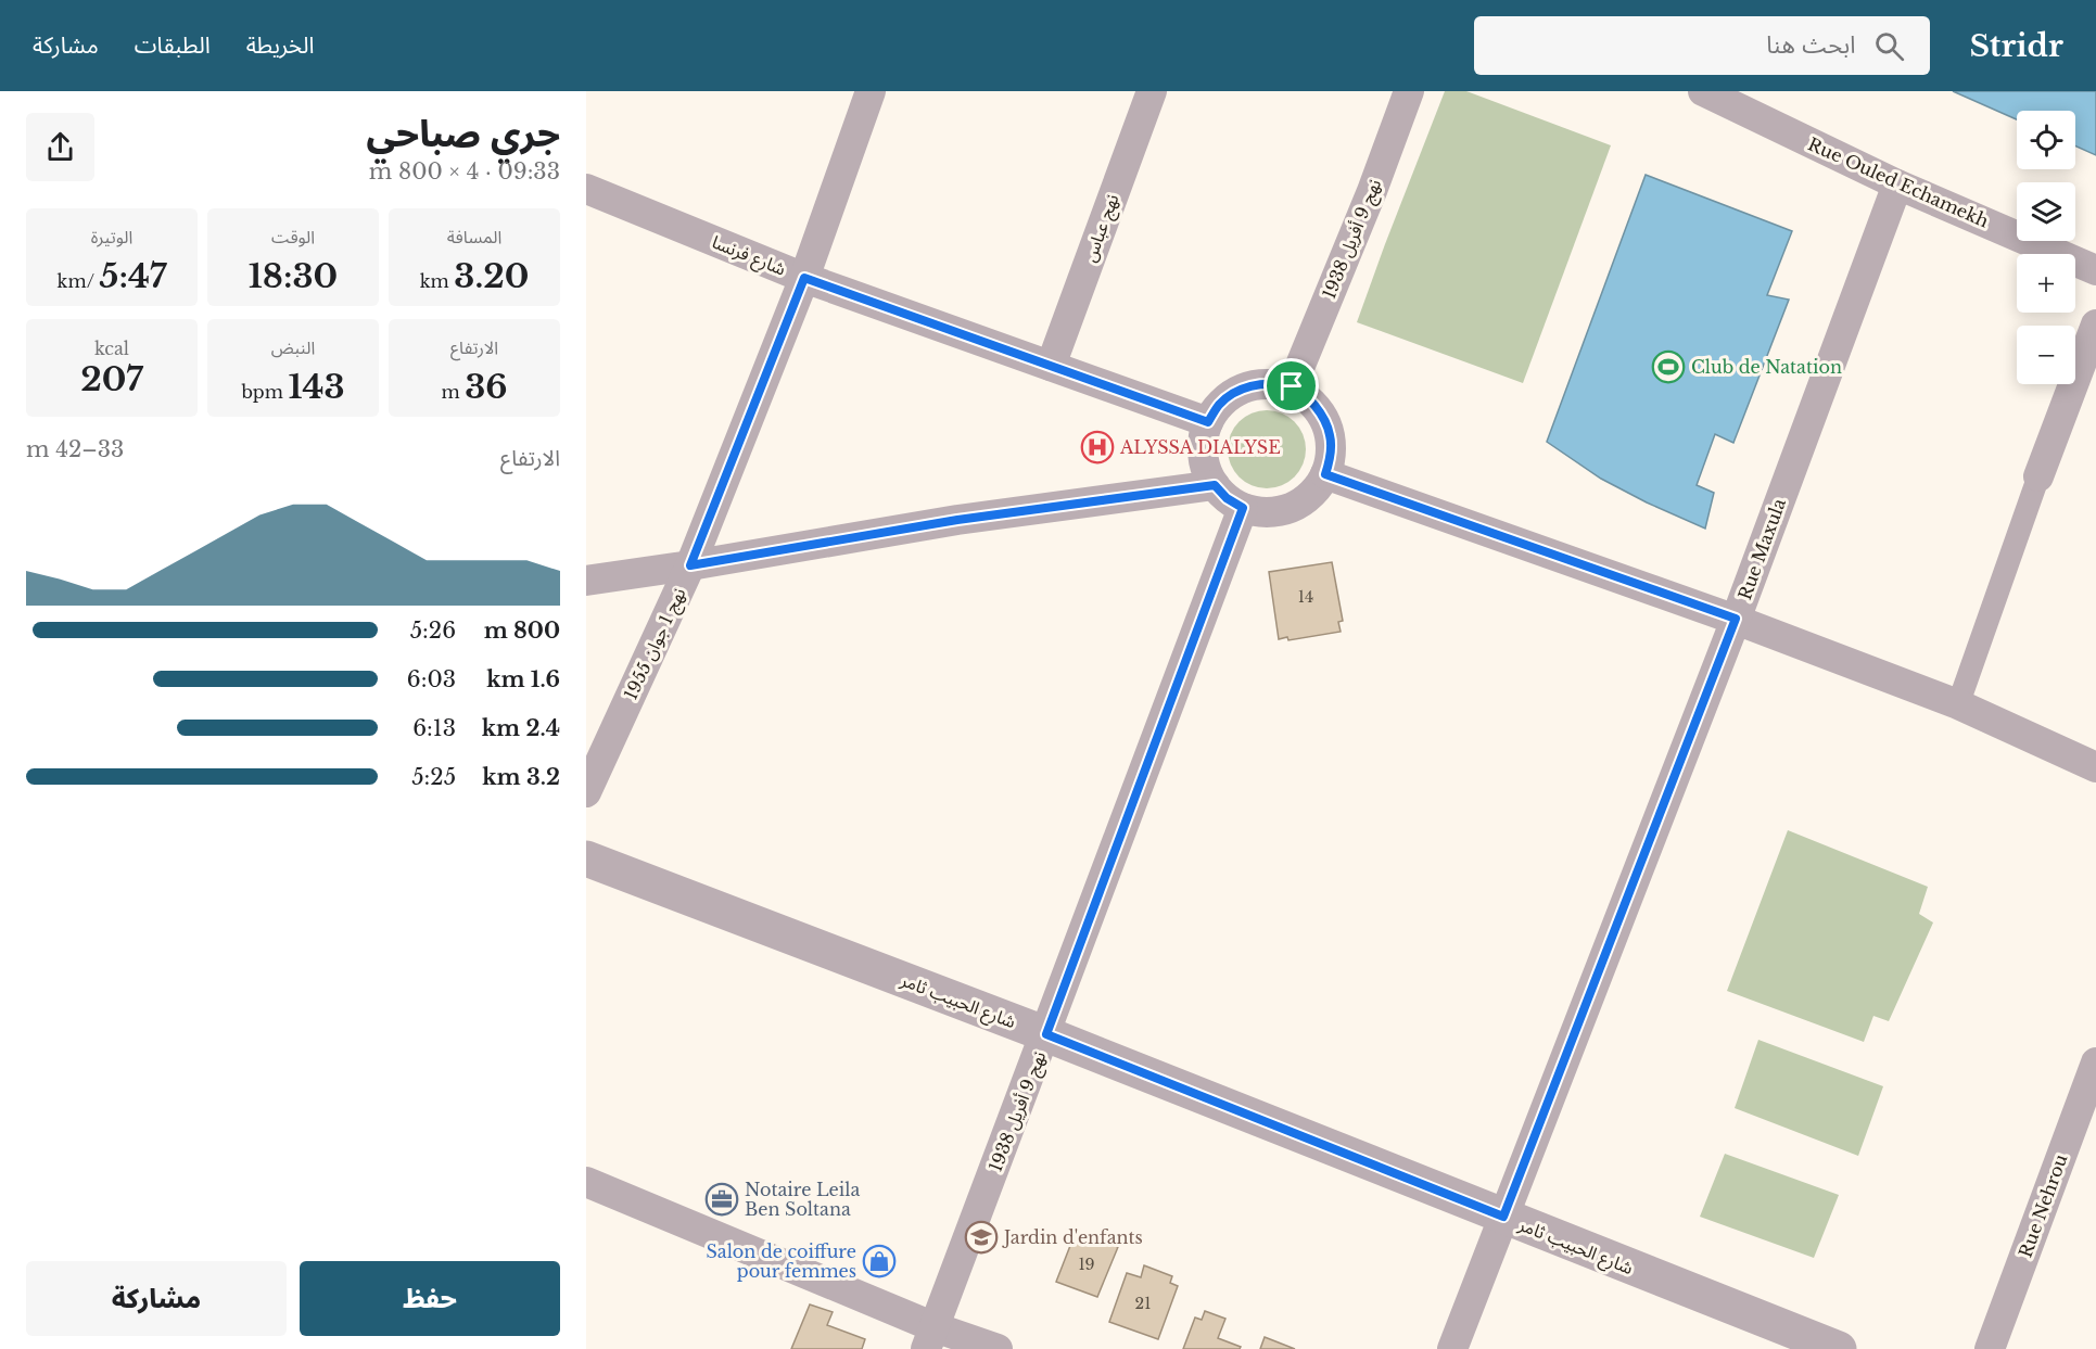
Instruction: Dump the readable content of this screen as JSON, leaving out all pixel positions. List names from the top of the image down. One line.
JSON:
{"streets":{"street":["Rue Ouled Echamekh","نهج عباس","نهج 9 أفريل 1938","شارع فرنسا","Rue Maxula","نهج 1 جوان 1955","شارع الحبيب ثامر","Rue Nehrou"]},"crossings":[["Rue Ouled Echamekh","Rue Maxula"],["نهج عباس","شارع فرنسا"],["نهج 9 أفريل 1938","شارع فرنسا"],["نهج 9 أفريل 1938","شارع الحبيب ثامر"],["شارع فرنسا","نهج 1 جوان 1955"],["Rue Maxula","شارع الحبيب ثامر"]],"places":{"sports":["Club de Natation"],"hospital":["ALYSSA DIALYSE"],"office":["Notaire Leila Ben Soltana"],"school or university":["Jardin d'enfants"],"shop":["Salon de coiffure pour femmes"]},"house_numbers":["14","19","21"],"page":{"header":"Stridr","search":"ابحث هنا","nav":["الخريطة","الطبقات","مشاركة"],"heading":["جري صباحي","09:33 · 4 × 800 m"],"map_buttons":["+","−"],"stats":[["المسافة","3.20 km"],["الوقت","18:30"],["الوتيرة","5:47 /km"],["الارتفاع","36 m"],["النبض","143 bpm"],["kcal","207"]],"chart":["الارتفاع","33–42 m"],"list":[{"name":"800 m","note":"5:26"},{"name":"1.6 km","note":"6:03"},{"name":"2.4 km","note":"6:13"},{"name":"3.2 km","note":"5:25"}],"buttons":["حفظ","مشاركة"]}}
